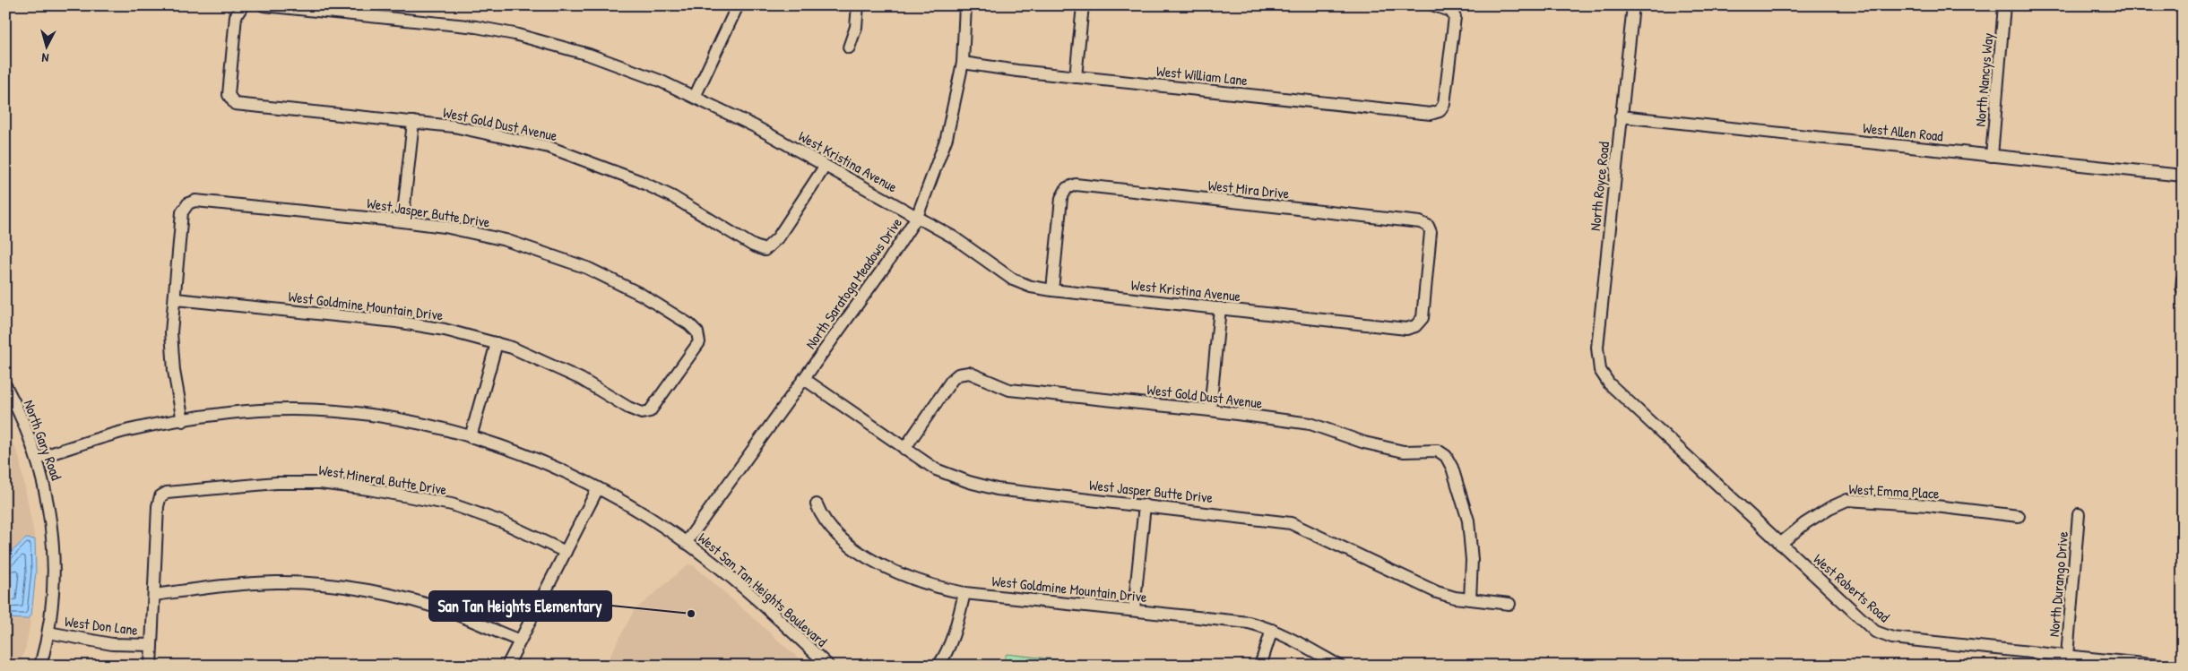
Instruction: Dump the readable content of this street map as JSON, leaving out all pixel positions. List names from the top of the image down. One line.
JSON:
{"streets":{"street":["West William Lane","North Nancys Way","West Gold Dust Avenue","West Allen Road","West Kristina Avenue","North Royce Road","West Mira Drive","West Jasper Butte Drive","North Saratoga Meadows Drive","West Goldmine Mountain Drive","North Gary Road","West Mineral Butte Drive","West Emma Place","North Durango Drive","West Roberts Road","West San Tan Heights Boulevard","West Don Lane"]},"crossings":[["West William Lane","North Saratoga Meadows Drive"],["North Nancys Way","West Allen Road"],["West Gold Dust Avenue","West Kristina Avenue"],["West Gold Dust Avenue","West Jasper Butte Drive"],["West Allen Road","North Royce Road"],["West Kristina Avenue","West Mira Drive"],["West Kristina Avenue","North Saratoga Meadows Drive"],["North Royce Road","West Roberts Road"],["West Jasper Butte Drive","North Saratoga Meadows Drive"],["West Jasper Butte Drive","West Goldmine Mountain Drive"],["North Saratoga Meadows Drive","West San Tan Heights Boulevard"],["North Gary Road","West San Tan Heights Boulevard"],["North Gary Road","West Don Lane"],["West Emma Place","West Roberts Road"],["North Durango Drive","West Roberts Road"]],"places":["San Tan Heights Elementary"],"north":"bottom"}
